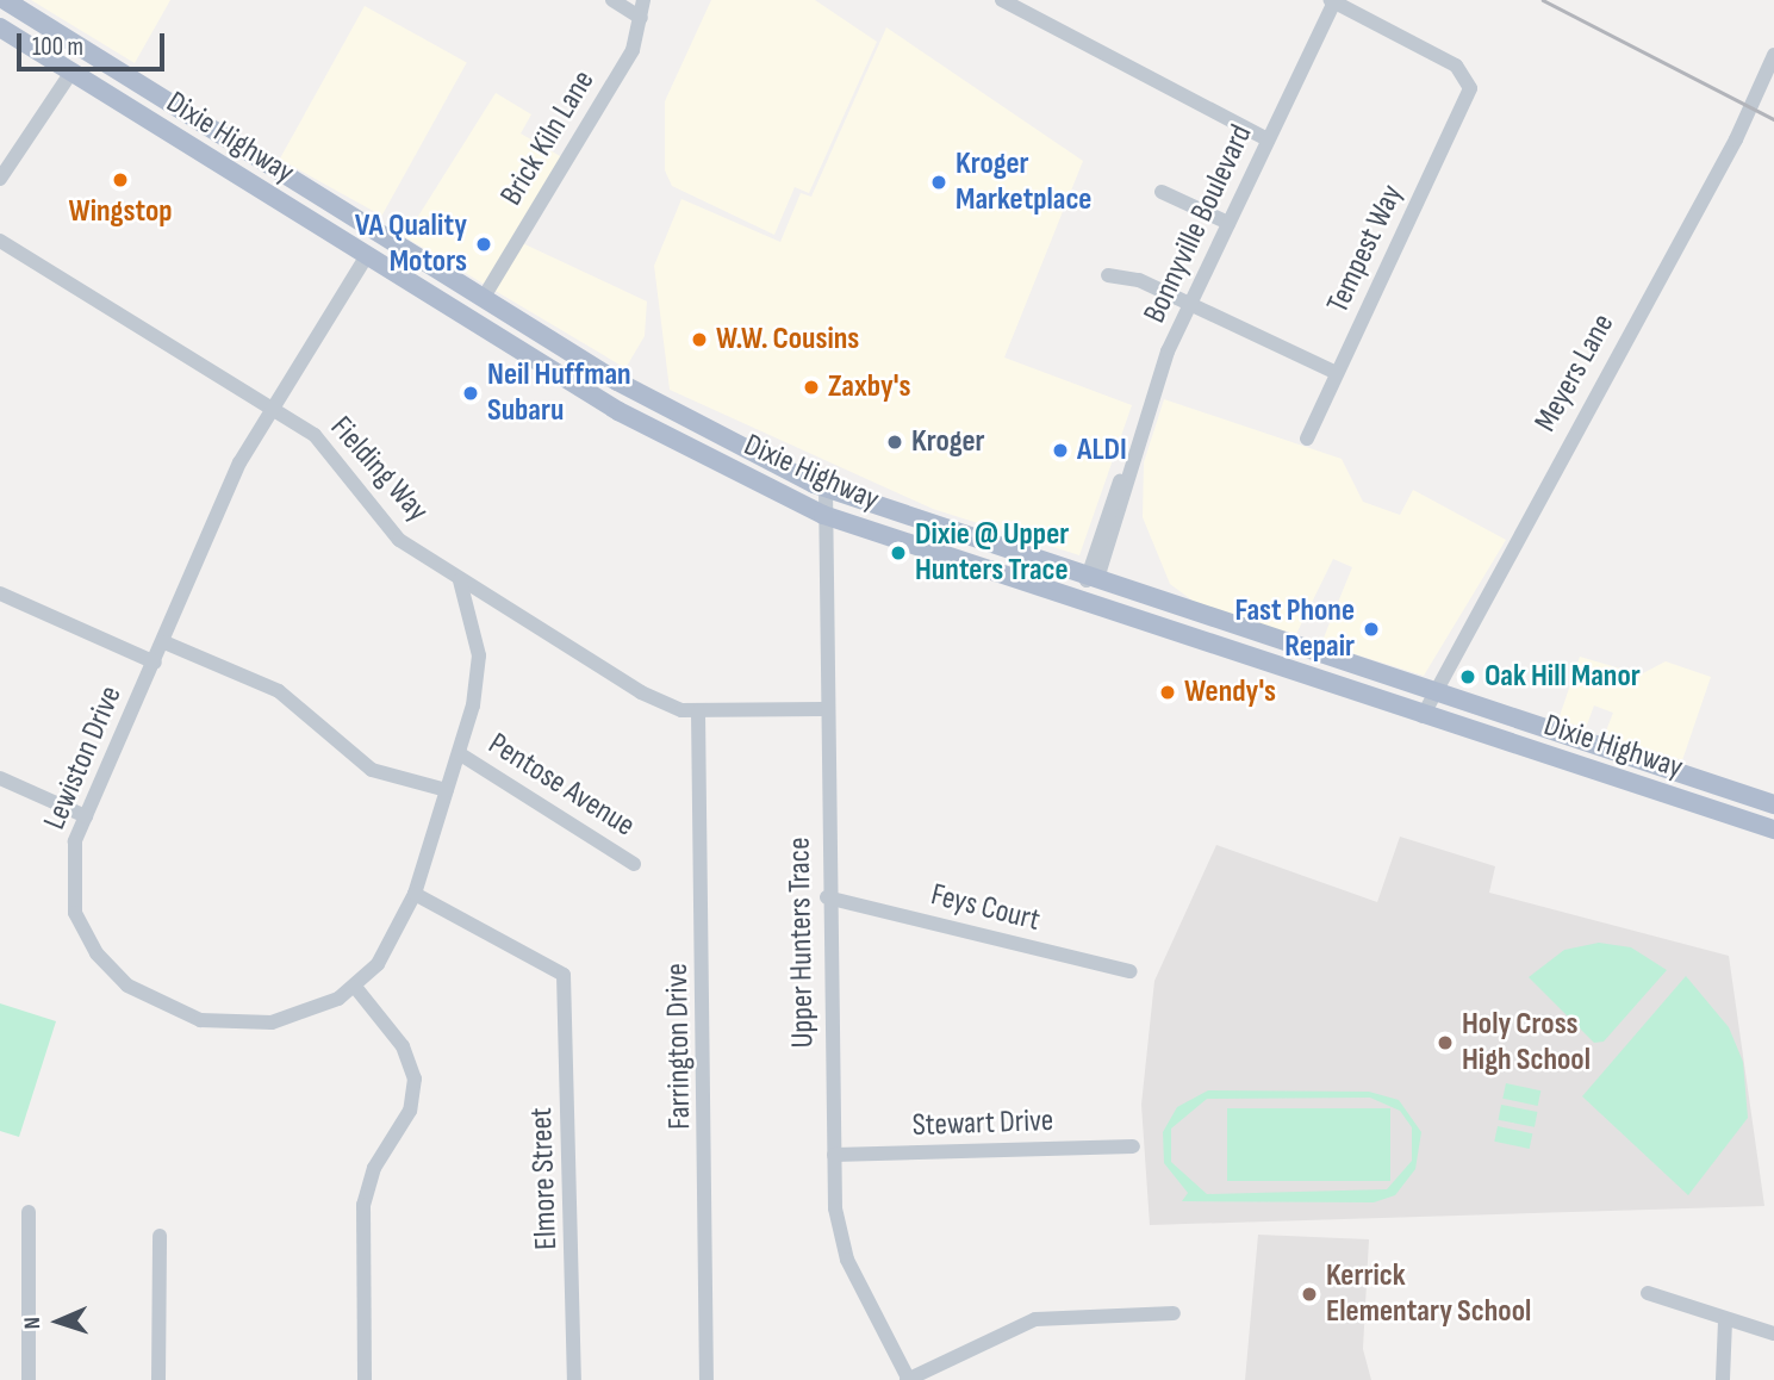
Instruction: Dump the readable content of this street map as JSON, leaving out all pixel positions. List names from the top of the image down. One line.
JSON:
{"streets":{"main road":["Dixie Highway"],"street":["Brick Kiln Lane","Bonnyville Boulevard","Tempest Way","Meyers Lane","Fielding Way","Lewiston Drive","Pentose Avenue","Feys Court","Upper Hunters Trace","Farrington Drive","Stewart Drive","Elmore Street"]},"crossings":[["Dixie Highway","Brick Kiln Lane"],["Dixie Highway","Bonnyville Boulevard"],["Dixie Highway","Meyers Lane"],["Dixie Highway","Lewiston Drive"],["Dixie Highway","Upper Hunters Trace"],["Bonnyville Boulevard","Tempest Way"],["Fielding Way","Lewiston Drive"],["Fielding Way","Upper Hunters Trace"],["Fielding Way","Farrington Drive"],["Lewiston Drive","Pentose Avenue"],["Lewiston Drive","Elmore Street"],["Feys Court","Upper Hunters Trace"],["Upper Hunters Trace","Stewart Drive"]],"places":["Wingstop","Kroger Marketplace","VA Quality Motors","W.W. Cousins","Zaxby's","Neil Huffman Subaru","Kroger","ALDI","Dixie @ Upper Hunters Trace","Fast Phone Repair","Oak Hill Manor","Wendy's","Holy Cross High School","Kerrick Elementary School"],"scale_bar":"100 m","north":"left"}
